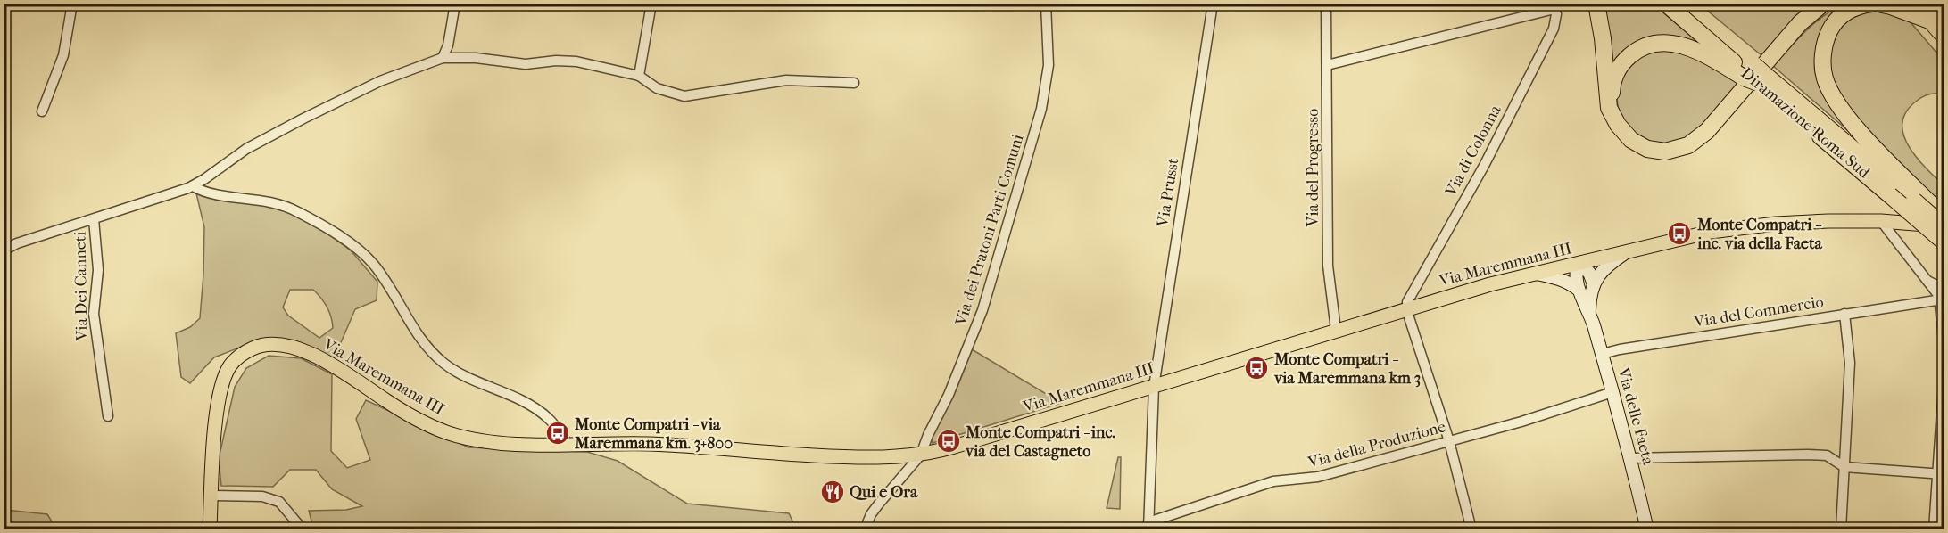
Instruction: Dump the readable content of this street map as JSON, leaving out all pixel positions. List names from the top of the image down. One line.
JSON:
{"streets":{"highway":["Diramazione Roma Sud"],"main road":["Via Maremmana III"],"street":["Via di Colonna","Via del Progresso","Via Prusst","Via dei Pratoni Parti Comuni","Via Dei Canneti","Via del Commercio","Via delle Faeta","Via della Produzione"]},"crossings":[["Diramazione Roma Sud","Via Maremmana III"],["Via di Colonna","Via Maremmana III"],["Via del Progresso","Via Maremmana III"],["Via Prusst","Via Maremmana III"],["Via Prusst","Via della Produzione"],["Via dei Pratoni Parti Comuni","Via Maremmana III"],["Via del Commercio","Via delle Faeta"],["Via delle Faeta","Via della Produzione"]],"places":{"bus stop":["Monte Compatri - inc. via della Faeta","Monte Compatri - via Maremmana km 3","Monte Compatri - via Maremmana km. 3+800","Monte Compatri - inc. via del Castagneto"],"restaurant":["Qui e Ora"]}}
